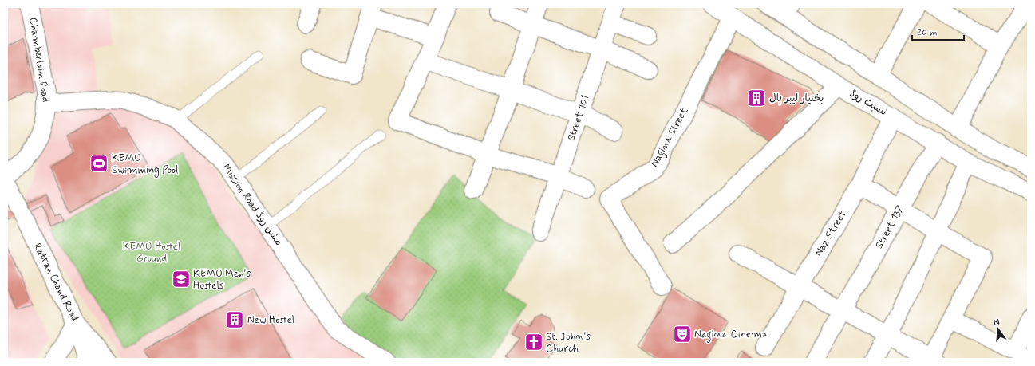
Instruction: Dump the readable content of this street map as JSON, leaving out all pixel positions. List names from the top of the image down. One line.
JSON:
{"streets":{"street":["Chamberlain Road","نسبت روڈ","Street 101","Nagina Street","Mission Road مشن روڈ","Street 137","Naz Street","Rattan Chand Road"]},"crossings":[["Chamberlain Road","Mission Road مشن روڈ"],["نسبت روڈ","Nagina Street"],["نسبت روڈ","Street 137"],["نسبت روڈ","Naz Street"]],"parks":["KEMU Hostel Ground"],"places":{"building":["بختیار لیبر ہال","New Hostel"],"sports":["KEMU Swimming Pool"],"school or university":["KEMU Men's Hostels"],"theatre":["Nagina Cinema"],"church":["St. John's Church"]},"scale_bar":"20 m","north":"top"}
